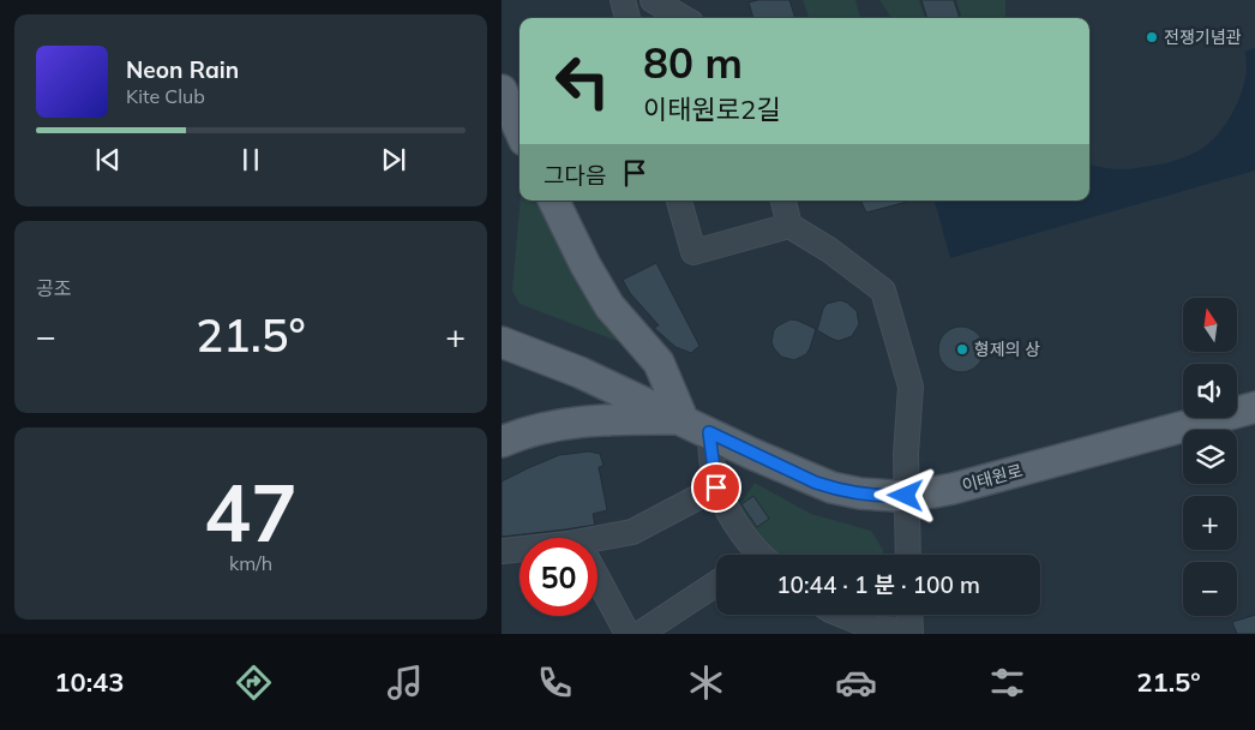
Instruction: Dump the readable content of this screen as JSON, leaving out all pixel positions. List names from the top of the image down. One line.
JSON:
{"streets":{"main road":["이태원로"]},"places":["전쟁기념관","형제의 상"],"north":"top","page":{"turn":["80 m","이태원로2길"],"song":["Neon Rain","Kite Club"],"then":"그다음","tile":["공조",["47","km/h"]],"map_buttons":["+","−"],"heat":["−","21.5°","+"],"limit":"50","trip":"10:44 · 1 분 · 100 m","tabs":["10:43","21.5°"]}}
